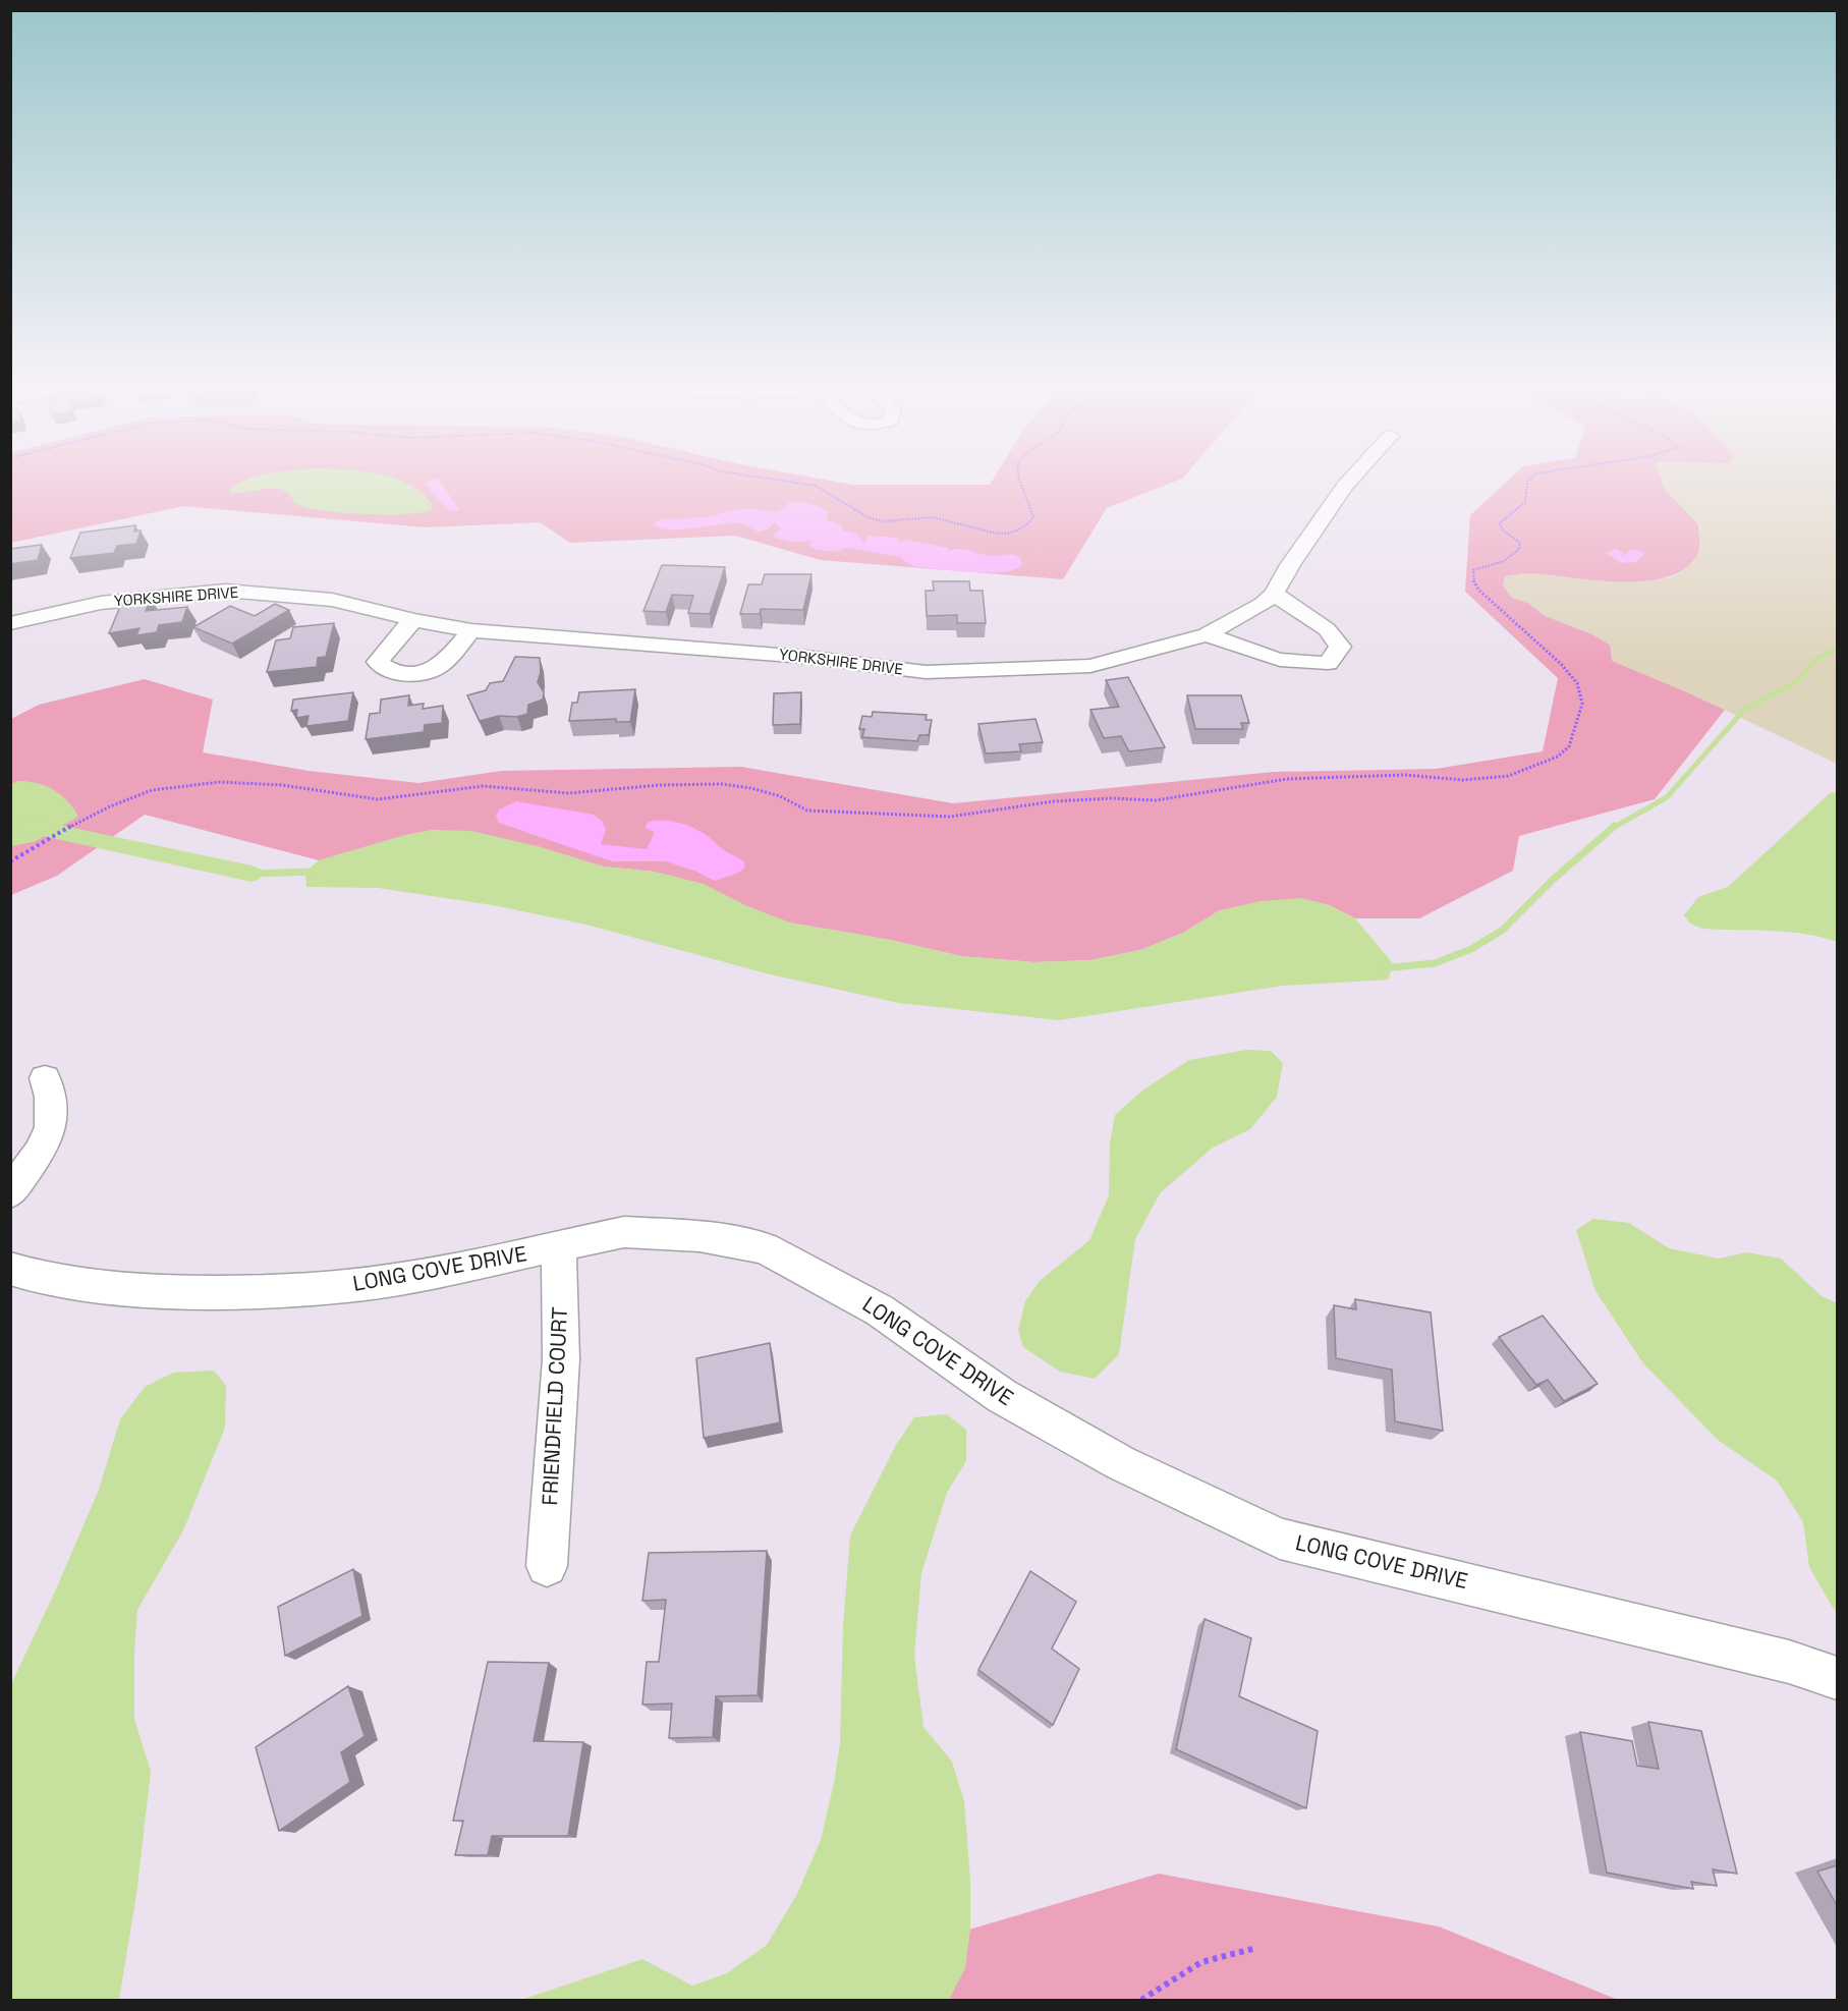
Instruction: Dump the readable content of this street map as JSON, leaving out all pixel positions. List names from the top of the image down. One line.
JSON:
{"streets":{"street":["YORKSHIRE DRIVE","LONG COVE DRIVE","FRIENDFIELD COURT"]},"crossings":[["LONG COVE DRIVE","FRIENDFIELD COURT"]]}
